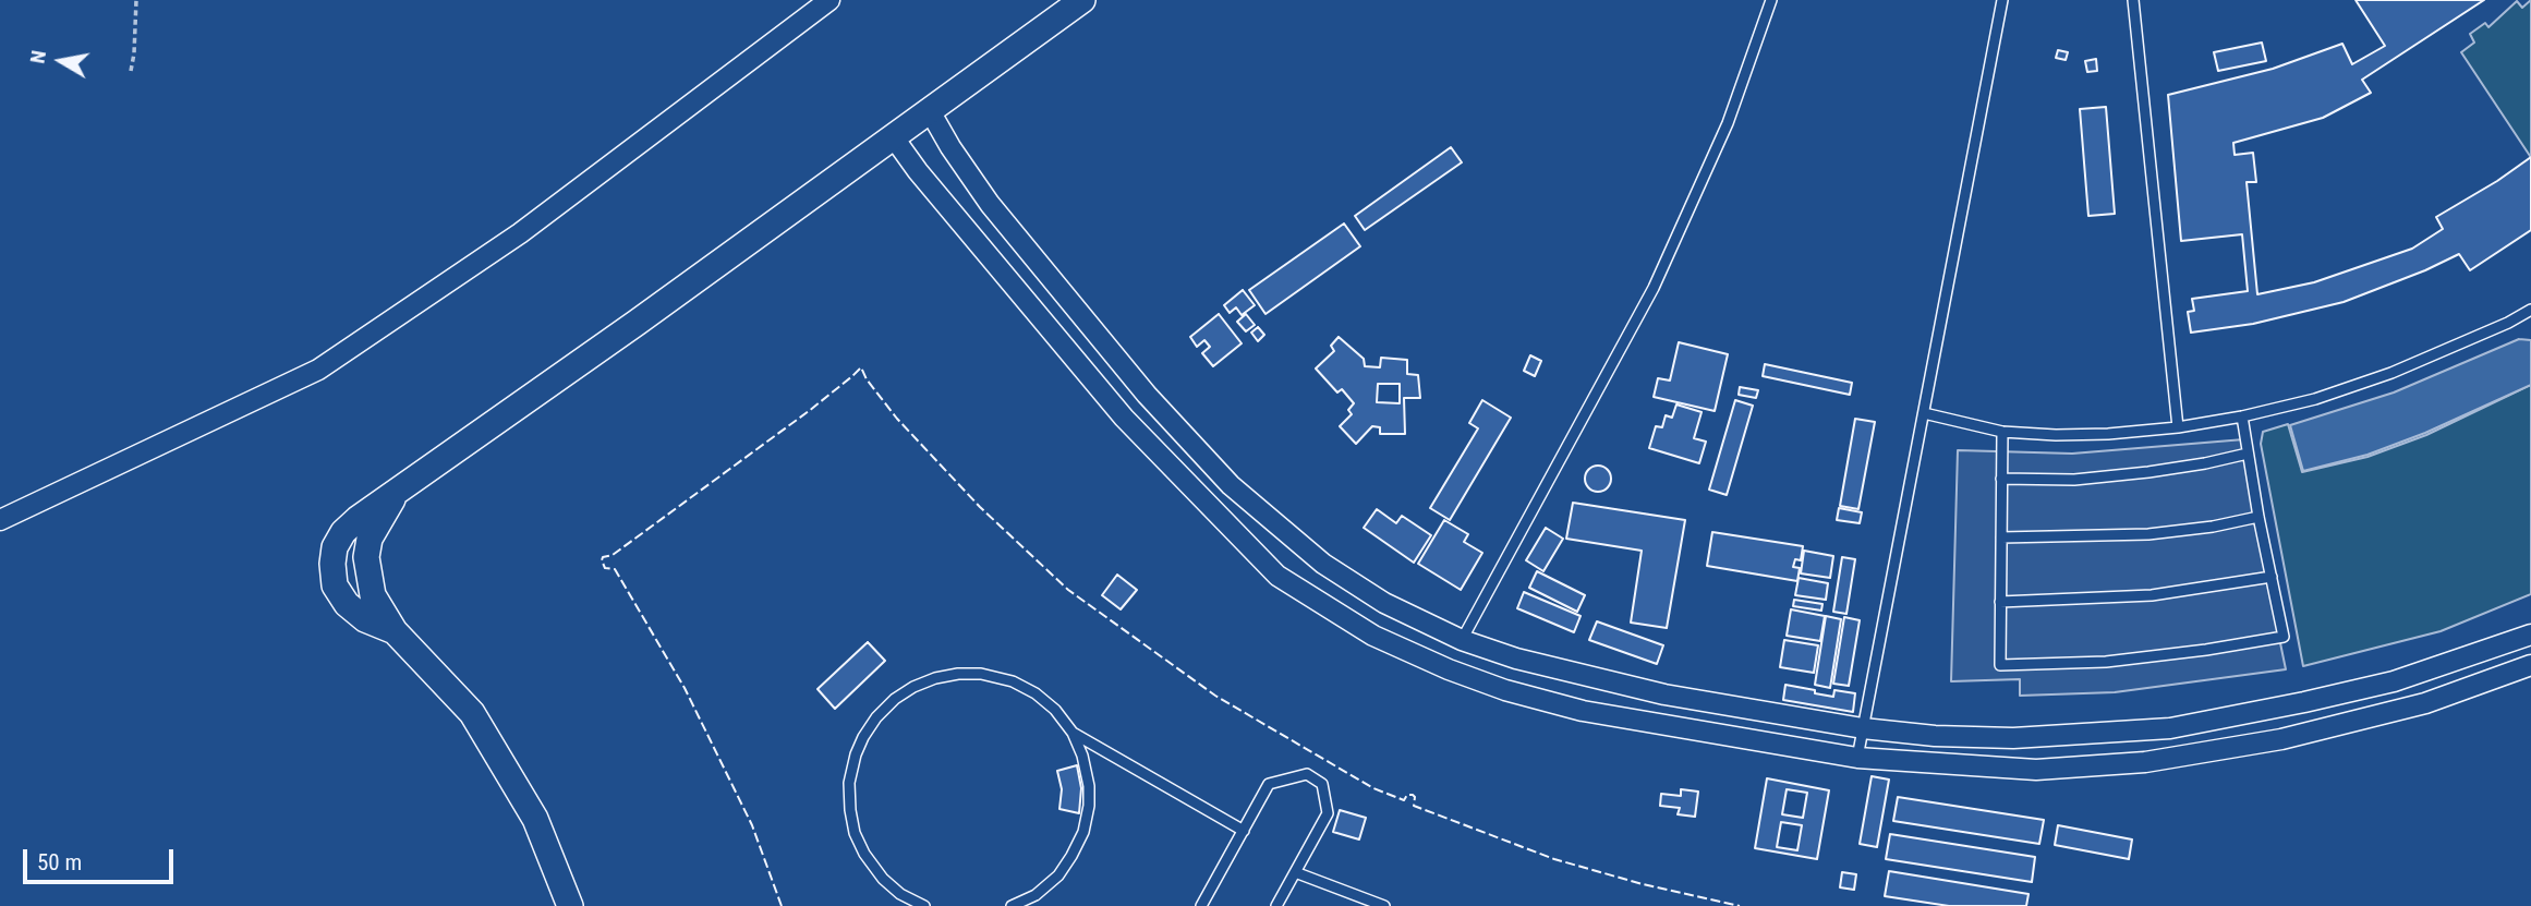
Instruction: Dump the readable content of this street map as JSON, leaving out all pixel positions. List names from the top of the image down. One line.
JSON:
{"scale_bar":"50 m","north":"left"}
